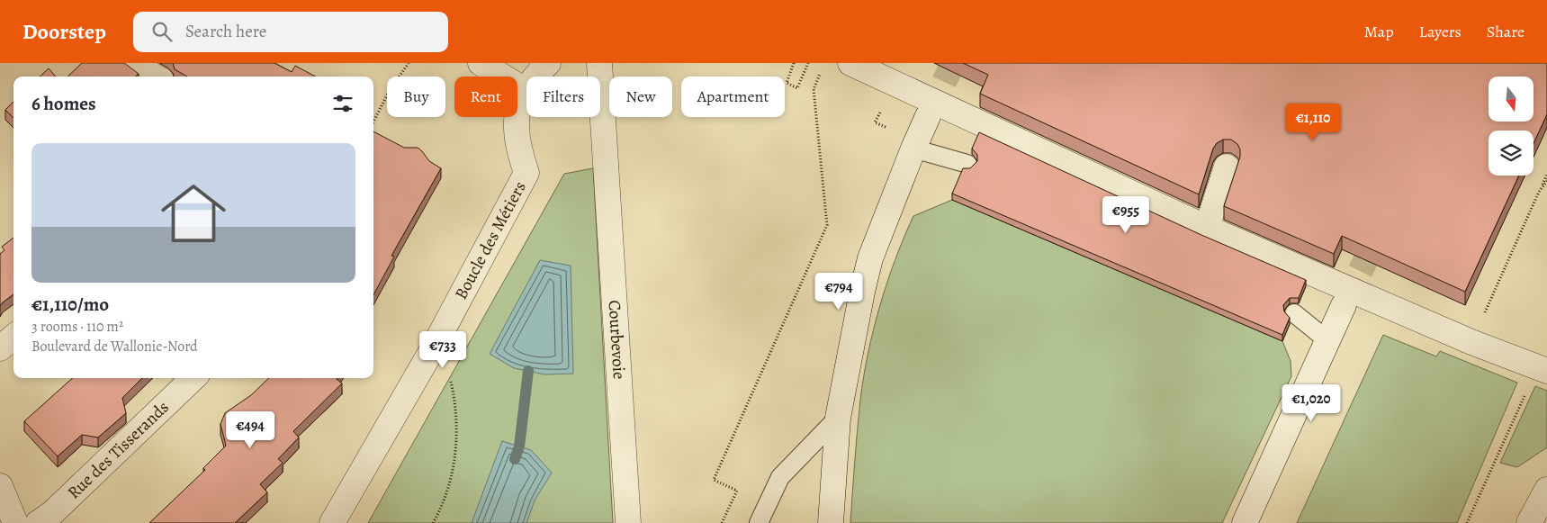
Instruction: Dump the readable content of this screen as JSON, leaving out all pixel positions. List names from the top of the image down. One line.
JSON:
{"streets":{"street":["Boucle des Métiers","Courbevoie","Rue des Tisserands"]},"north":"bottom","page":{"header":"Doorstep","search":"Search here","nav":["Map","Layers","Share"],"chip":["Buy","Rent","Filters","New","Apartment"],"heading":"6 homes","price":["€1,110","€955","€794","€733","€1,020","€494"],"list":[{"name":"€1,110/mo","note":"3 rooms · 110 m² · Boulevard de Wallonie-Nord"}]}}
